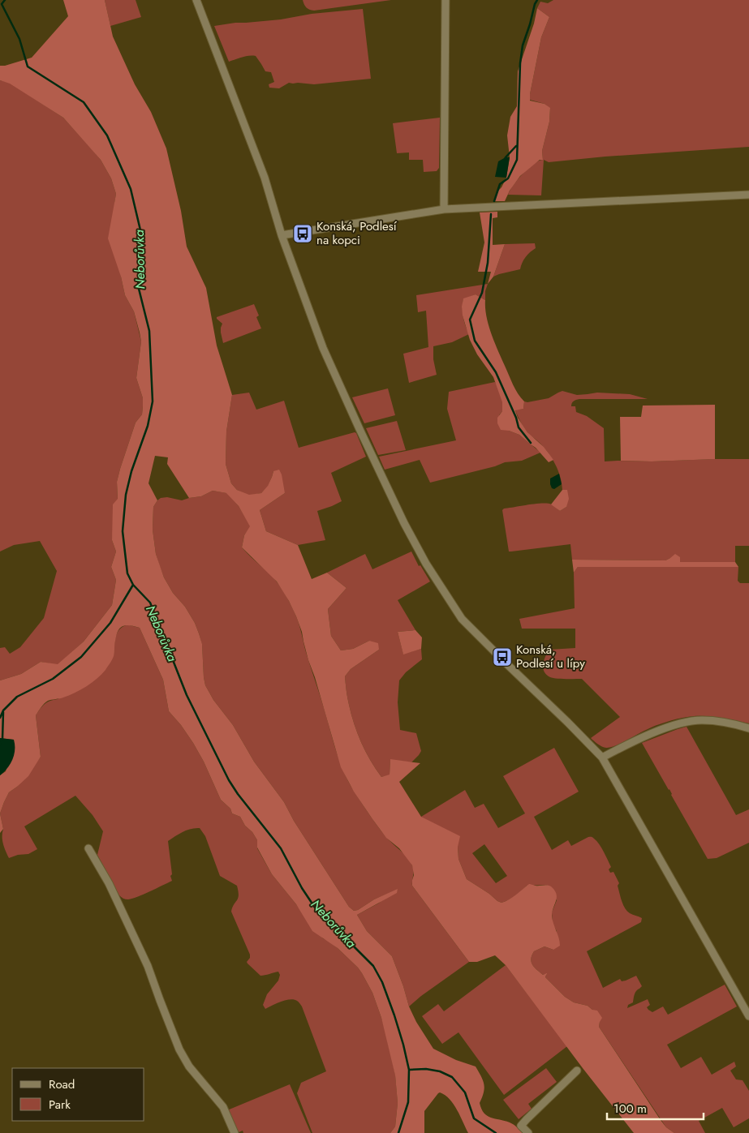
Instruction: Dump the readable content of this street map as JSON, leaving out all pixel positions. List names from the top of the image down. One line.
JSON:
{"water":["Neborůvka"],"places":{"bus stop":["Konská, Podlesí na kopci","Konská, Podlesí u lípy"]},"legend":["Road","Park"],"scale_bar":"100 m"}
